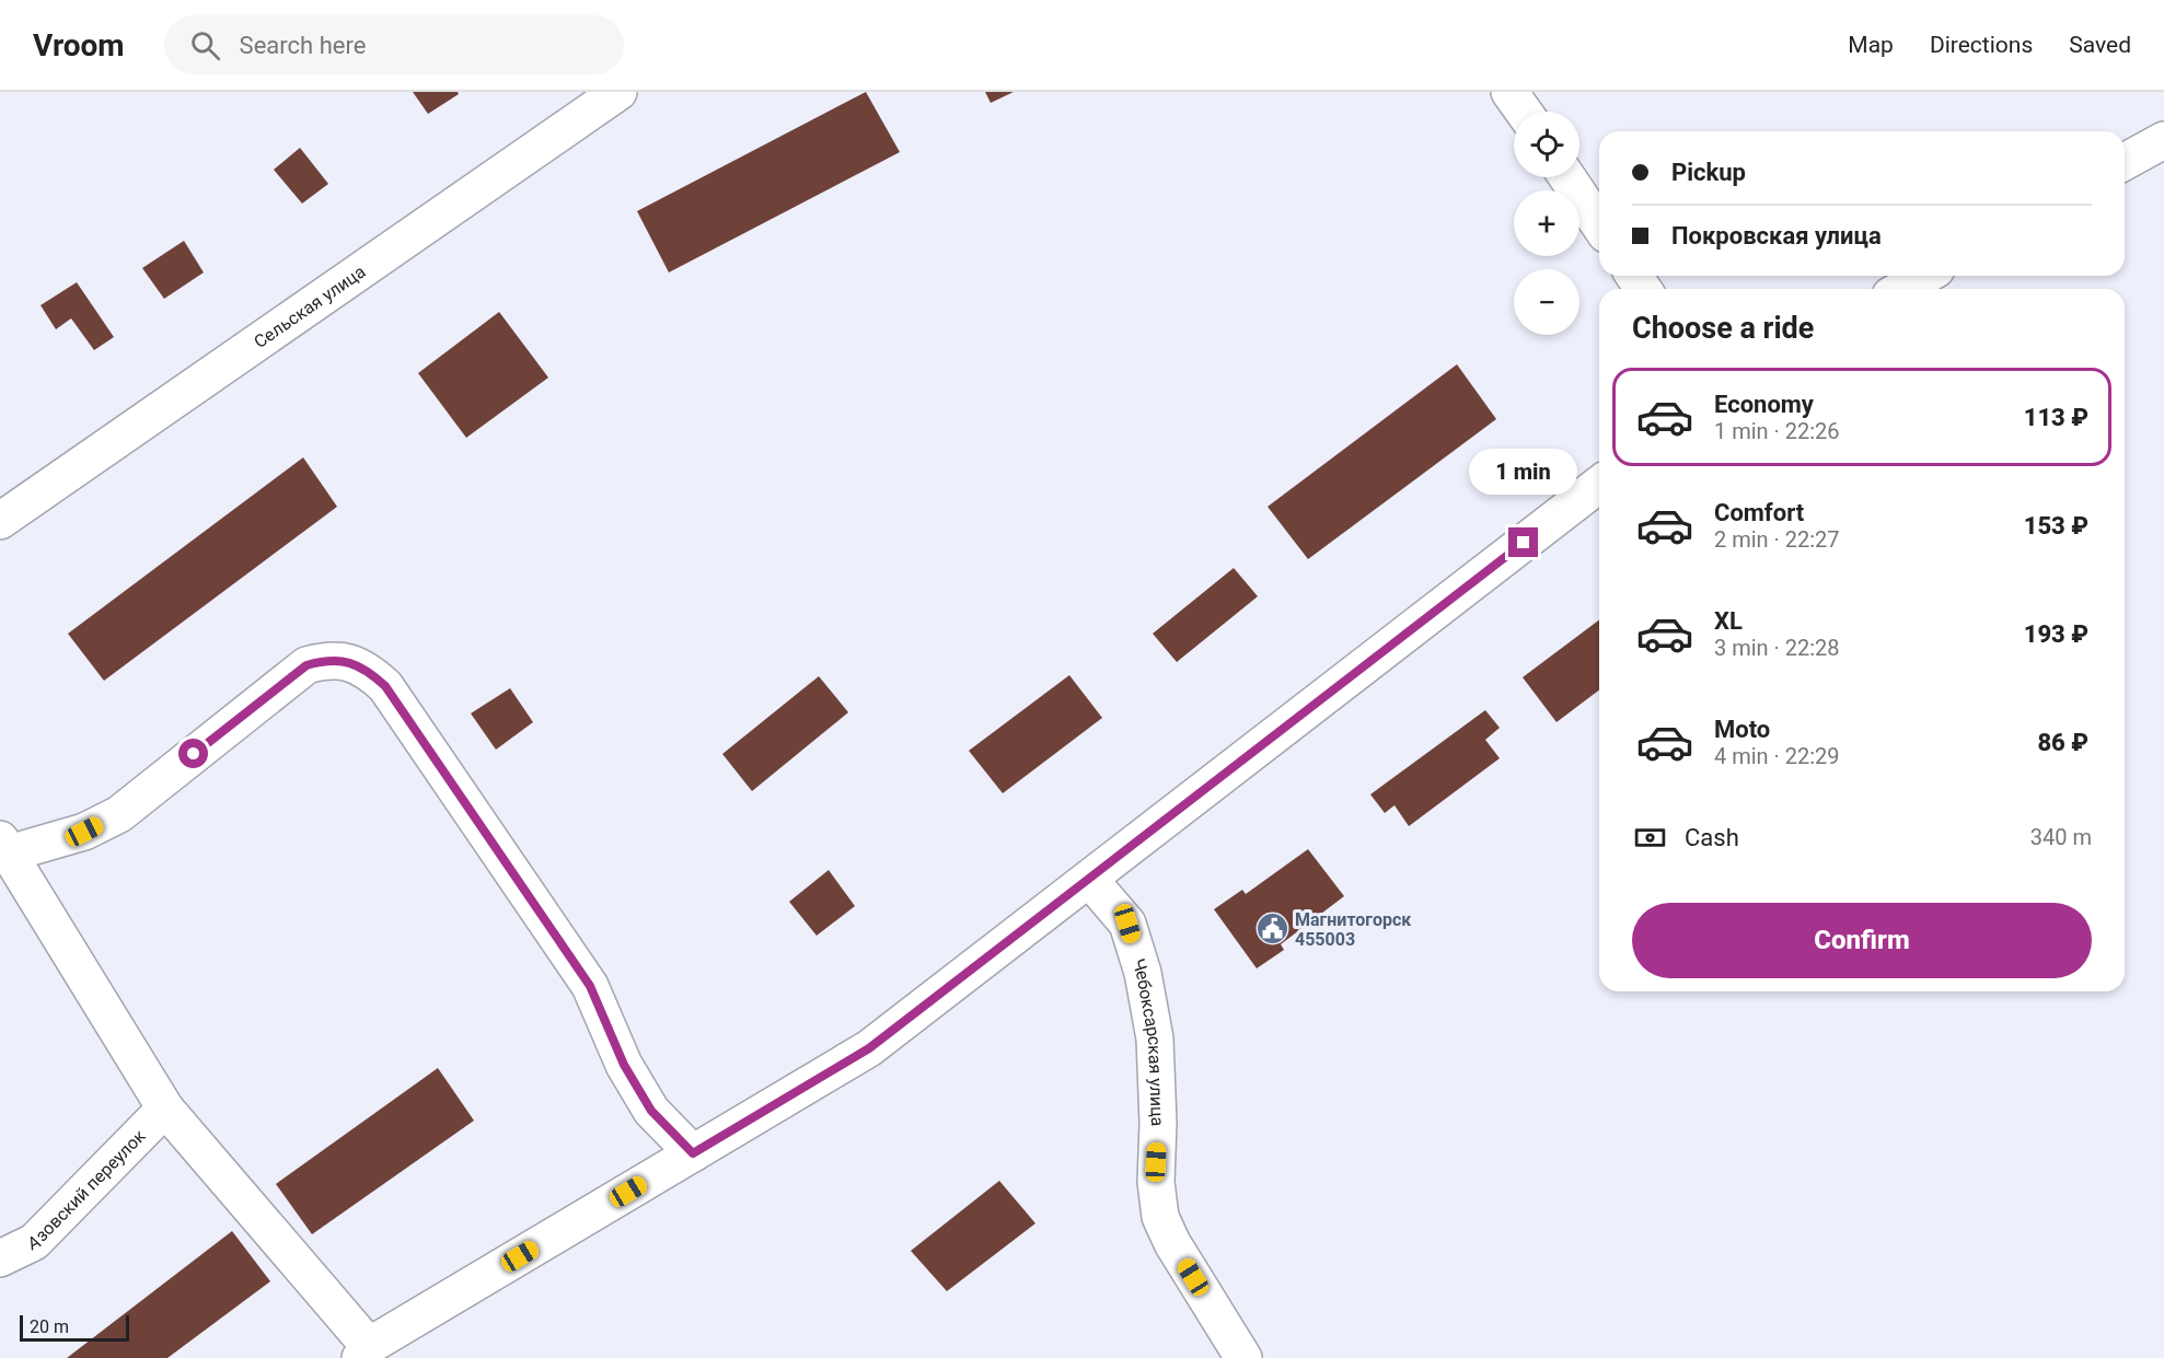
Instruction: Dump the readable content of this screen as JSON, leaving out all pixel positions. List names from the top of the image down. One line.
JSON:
{"streets":{"street":["Сельская улица","Чебоксарская улица","Азовский переулок"]},"places":{"public building":["Магнитогорск 455003"]},"scale_bar":"20 m","page":{"header":"Vroom","search":"Search here","nav":["Map","Directions","Saved"],"map_buttons":["+","−"],"banner":["Pickup","Покровская улица"],"heading":"Choose a ride","list":[{"name":"Economy","note":"1 min · 22:26","value":"113 ₽"},{"name":"Comfort","note":"2 min · 22:27","value":"153 ₽"},{"name":"XL","note":"3 min · 22:28","value":"193 ₽"},{"name":"Moto","note":"4 min · 22:29","value":"86 ₽"}],"bubble":"1 min","pay":["Cash","340 m"],"buttons":"Confirm","scale":"20 m"}}
